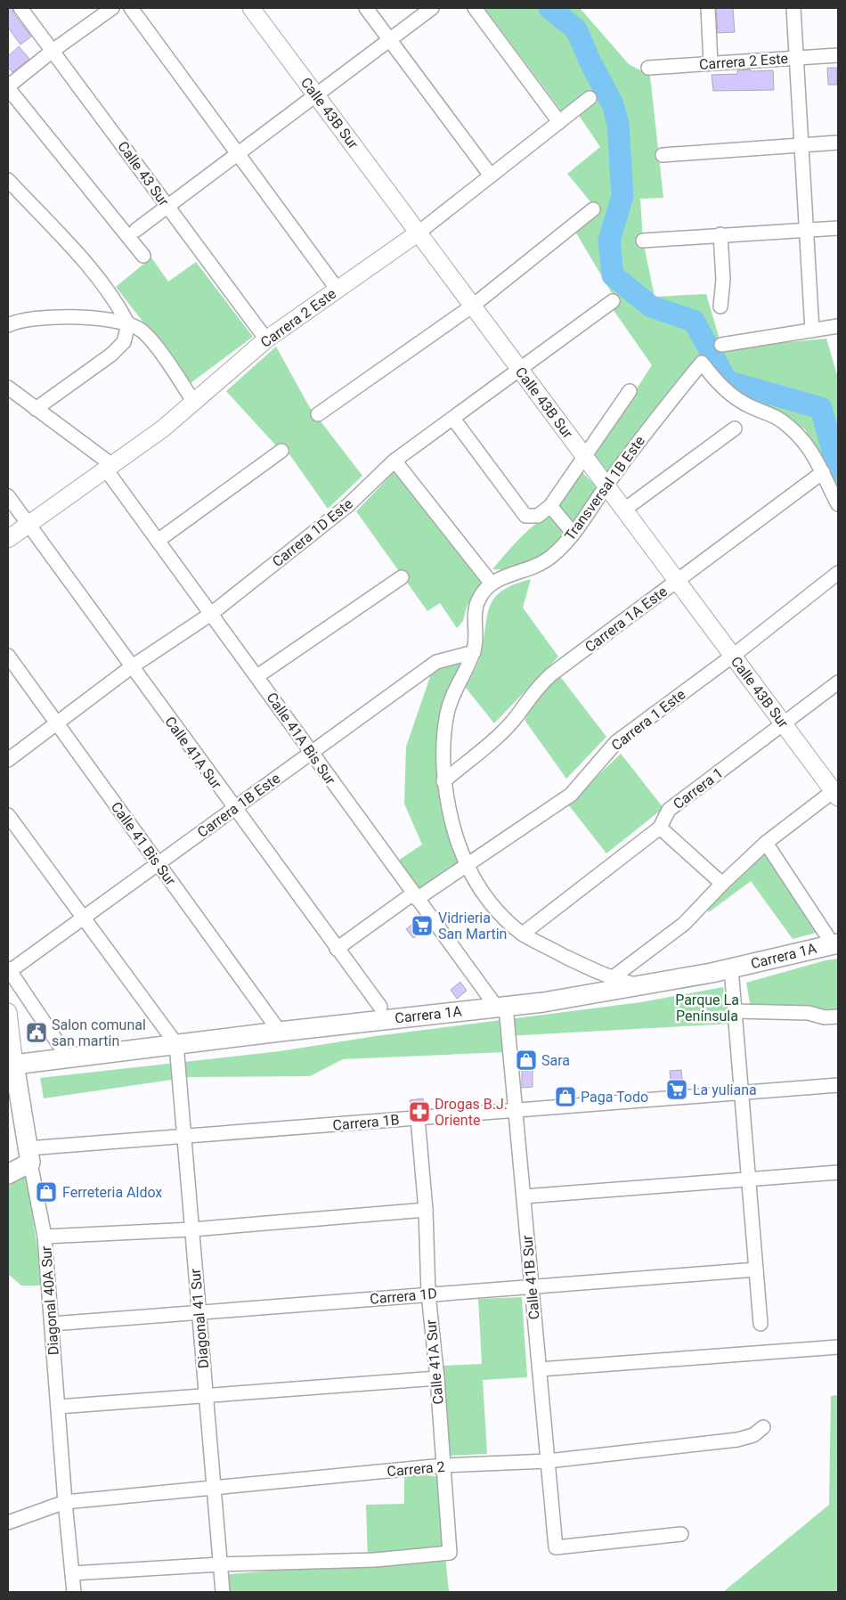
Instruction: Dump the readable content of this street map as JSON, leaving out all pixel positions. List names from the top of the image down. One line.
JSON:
{"streets":{"main road":["Carrera 1A","Carrera 1B","Diagonal 40A Sur"],"street":["Carrera 2 Este","Calle 43B Sur","Calle 43 Sur","Transversal 1B Este","Carrera 1D Este","Carrera 1A Este","Carrera 1 Este","Calle 41A Bis Sur","Calle 41A Sur","Carrera 1","Carrera 1B Este","Calle 41 Bis Sur","Calle 41B Sur","Carrera 1D","Diagonal 41 Sur","Carrera 2"]},"crossings":[["Carrera 2 Este","Calle 43B Sur"],["Carrera 2 Este","Calle 43 Sur"],["Carrera 2 Este","Calle 41A Bis Sur"],["Carrera 2 Este","Calle 41A Sur"],["Calle 43B Sur","Transversal 1B Este"],["Calle 43B Sur","Carrera 1D Este"],["Calle 43B Sur","Carrera 1A Este"],["Calle 43B Sur","Carrera 1 Este"],["Calle 43B Sur","Carrera 1"],["Transversal 1B Este","Carrera 1A Este"],["Carrera 1D Este","Calle 41A Bis Sur"],["Carrera 1D Este","Calle 41A Sur"],["Carrera 1D Este","Calle 41 Bis Sur"],["Carrera 1 Este","Calle 41A Bis Sur"],["Carrera 1 Este","Calle 41A Sur"],["Calle 41A Bis Sur","Carrera 1B Este"],["Calle 41A Bis Sur","Carrera 1A"],["Calle 41A Bis Sur","Calle 41B Sur"],["Calle 41A Sur","Carrera 1B Este"],["Calle 41A Sur","Carrera 1B"],["Calle 41A Sur","Carrera 1D"],["Calle 41A Sur","Diagonal 41 Sur"],["Calle 41A Sur","Carrera 2"],["Carrera 1B Este","Calle 41 Bis Sur"],["Calle 41 Bis Sur","Carrera 1A"],["Carrera 1A","Calle 41B Sur"],["Carrera 1A","Diagonal 40A Sur"],["Carrera 1A","Diagonal 41 Sur"],["Carrera 1B","Calle 41B Sur"],["Carrera 1B","Diagonal 40A Sur"],["Carrera 1B","Diagonal 41 Sur"],["Calle 41B Sur","Carrera 1D"],["Calle 41B Sur","Carrera 2"],["Carrera 1D","Diagonal 40A Sur"],["Carrera 1D","Diagonal 41 Sur"],["Diagonal 40A Sur","Carrera 2"],["Diagonal 41 Sur","Carrera 2"]],"parks":["Parque La Península"],"places":{"supermarket":["Vidrieria San Martin","La yuliana"],"public building":["Salon comunal san martin"],"shop":["Sara","Paga Todo","Ferreteria Aldox"],"pharmacy":["Drogas B.J. Oriente"]}}
